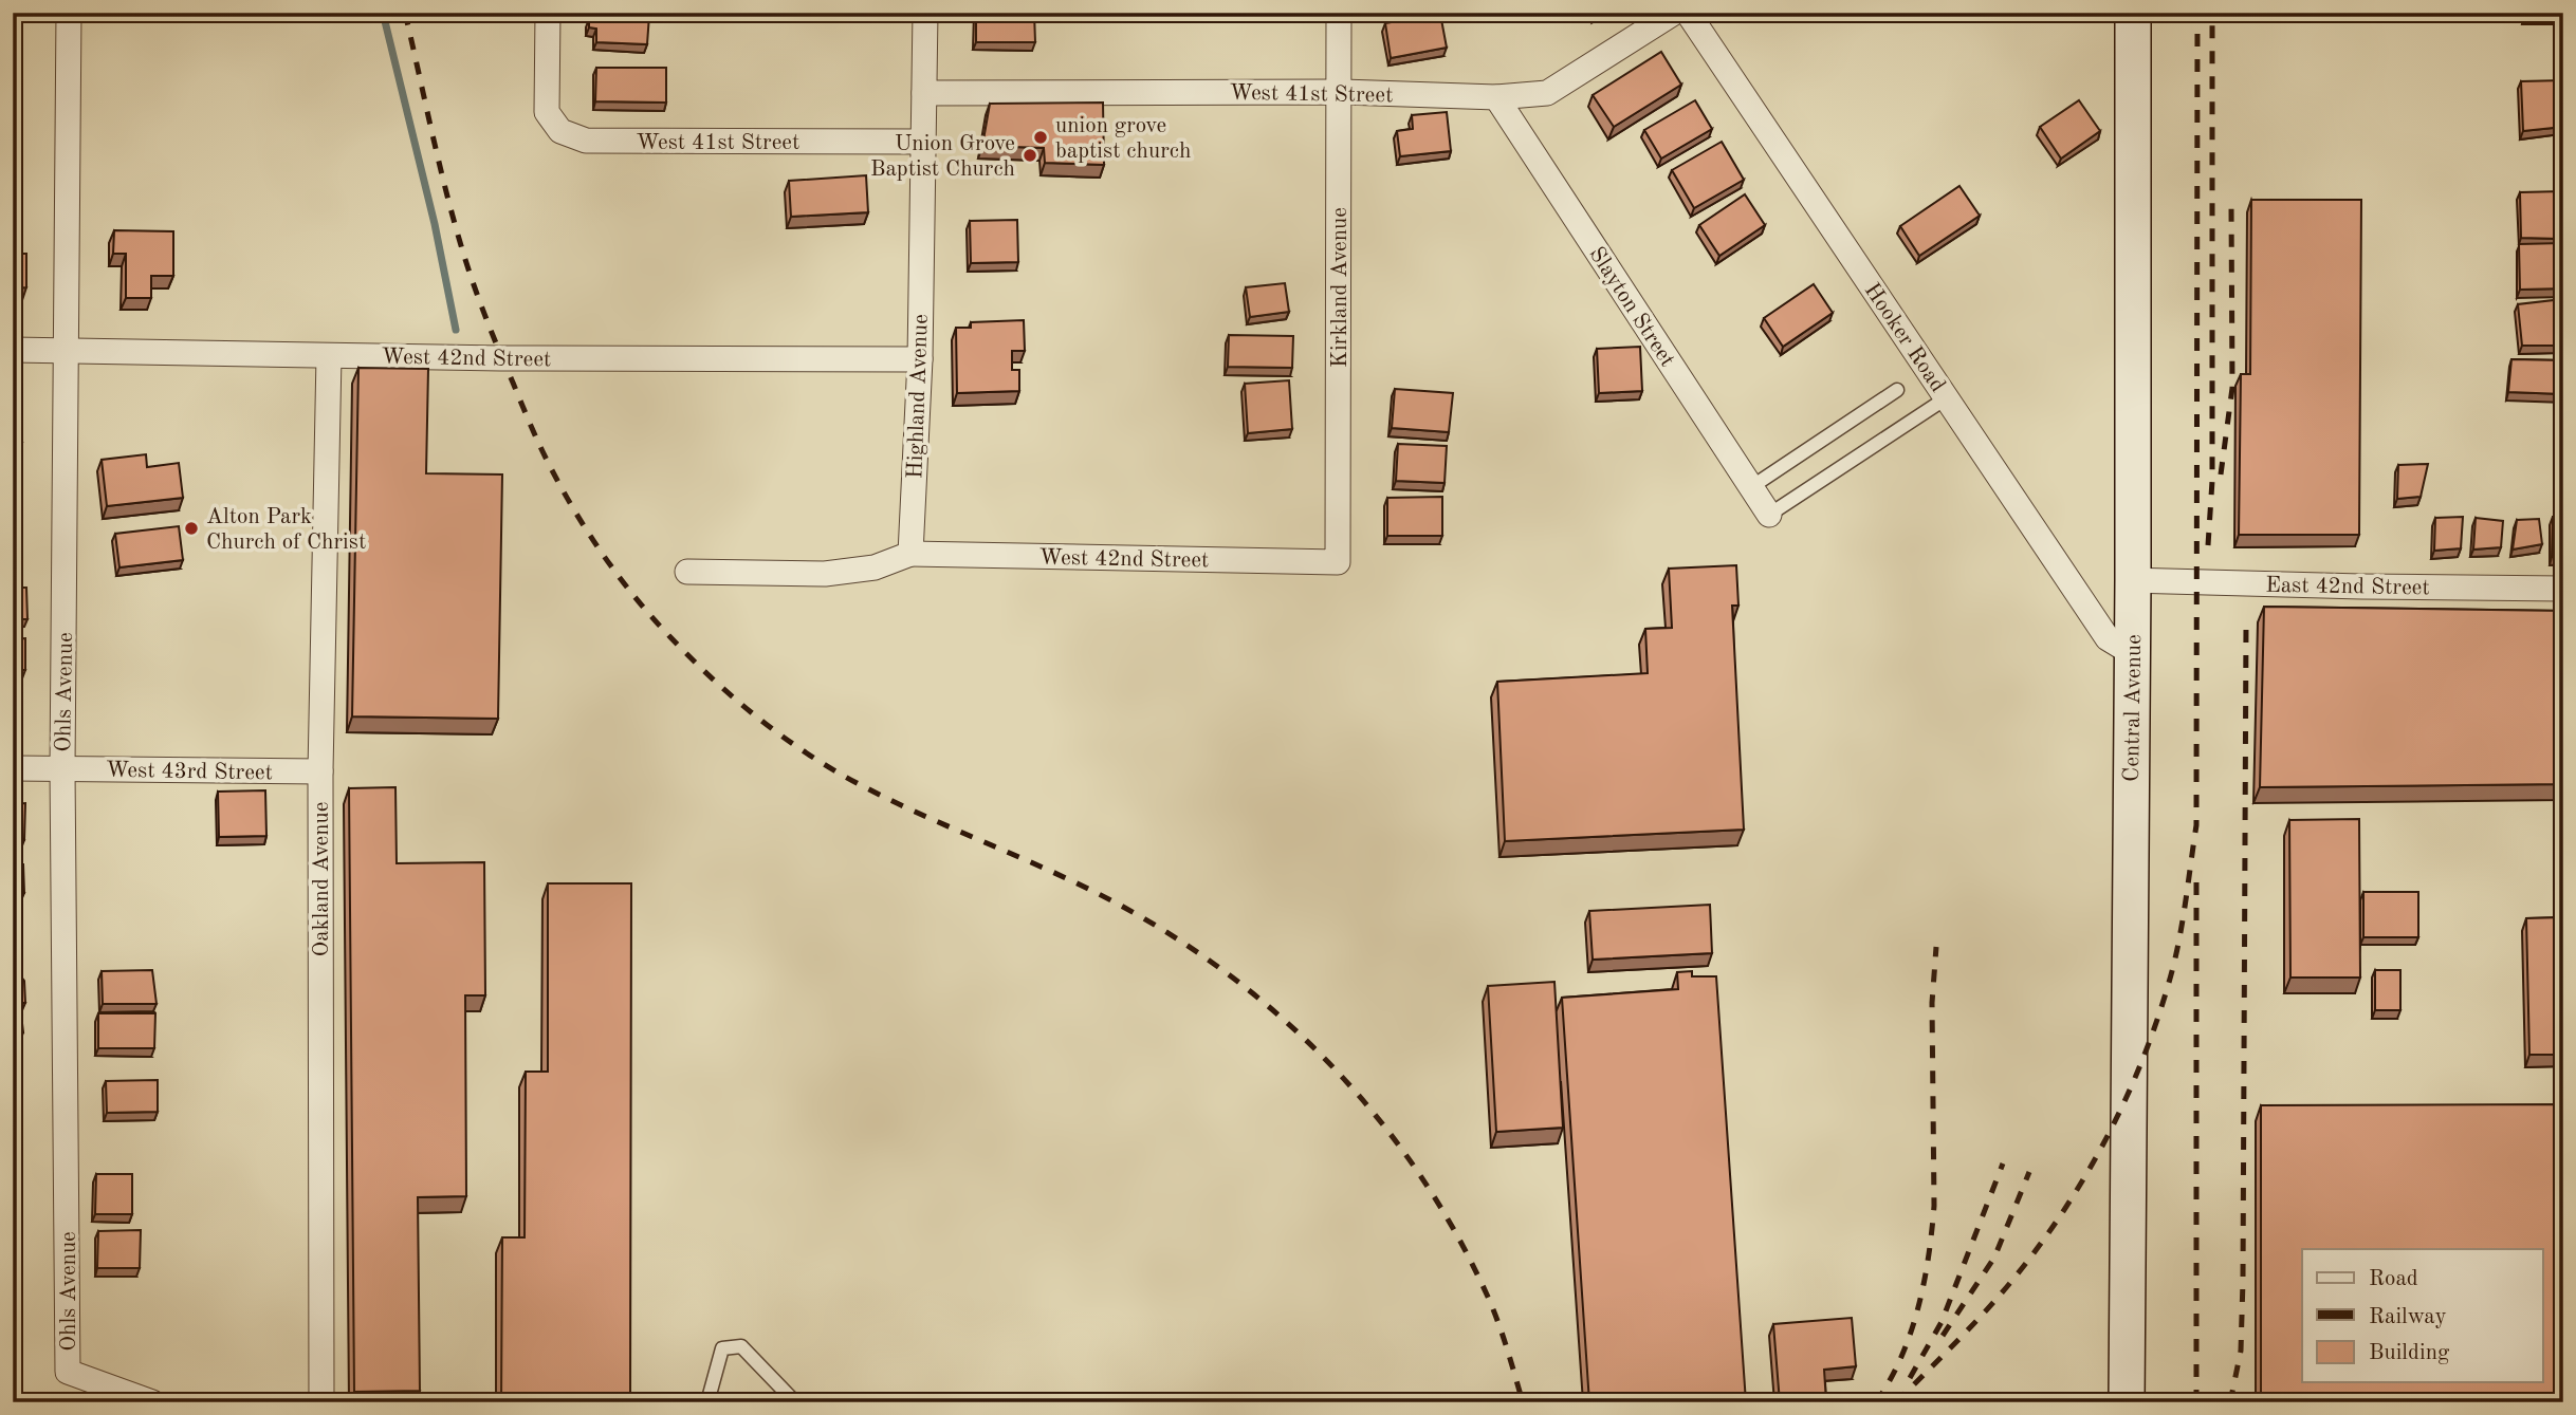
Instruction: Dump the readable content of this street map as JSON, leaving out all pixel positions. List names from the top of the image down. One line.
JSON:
{"streets":{"street":["West 41st Street","Kirkland Avenue","Slayton Street","Hooker Road","West 42nd Street","Highland Avenue","East 42nd Street","Ohls Avenue","Central Avenue","West 43rd Street","Oakland Avenue"]},"crossings":[["West 41st Street","Kirkland Avenue"],["West 41st Street","Slayton Street"],["West 41st Street","Highland Avenue"],["Kirkland Avenue","West 42nd Street"],["Hooker Road","Central Avenue"],["West 42nd Street","Highland Avenue"],["West 42nd Street","Ohls Avenue"],["West 42nd Street","Oakland Avenue"],["East 42nd Street","Central Avenue"],["Ohls Avenue","West 43rd Street"],["West 43rd Street","Oakland Avenue"]],"places":["union grove baptist church","Union Grove Baptist Church","Alton Park Church of Christ"],"legend":["Road","Railway","Building"]}
